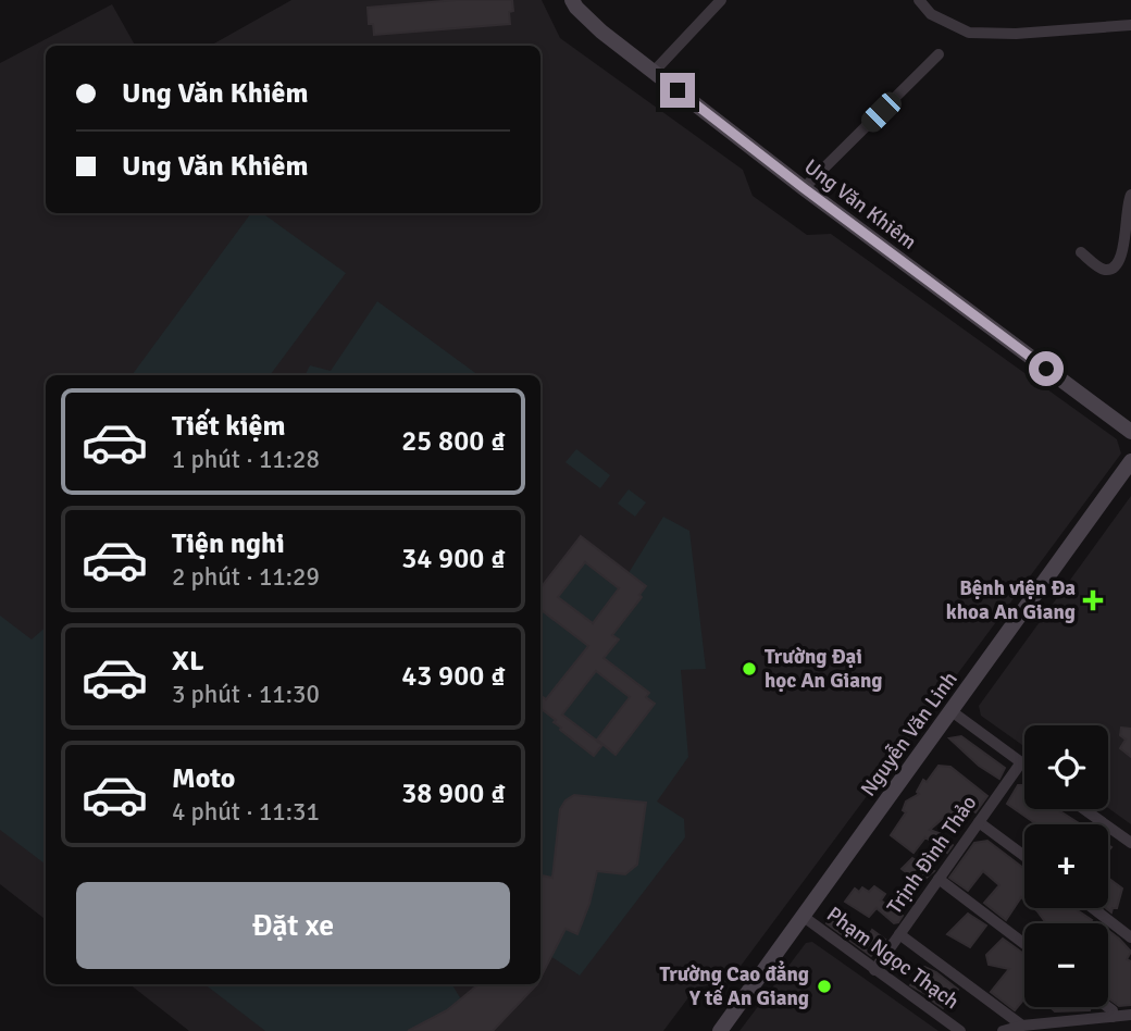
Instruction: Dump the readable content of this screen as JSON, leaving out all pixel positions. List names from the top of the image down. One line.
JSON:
{"streets":{"street":["Ung Văn Khiêm","Nguyễn Văn Linh","Trịnh Đình Thảo","Phạm Ngọc Thạch"]},"crossings":[["Nguyễn Văn Linh","Phạm Ngọc Thạch"],["Trịnh Đình Thảo","Phạm Ngọc Thạch"]],"places":{"health":["Bệnh viện Đa khoa An Giang"],"other":["Trường Đại học An Giang","Trường Cao đẳng Y tế An Giang"]},"page":{"banner":["Ung Văn Khiêm","Ung Văn Khiêm"],"list":[{"name":"Tiết kiệm","note":"1 phút · 11:28","value":"25 800 ₫"},{"name":"Tiện nghi","note":"2 phút · 11:29","value":"34 900 ₫"},{"name":"XL","note":"3 phút · 11:30","value":"43 900 ₫"},{"name":"Moto","note":"4 phút · 11:31","value":"38 900 ₫"}],"map_buttons":["+","−"],"buttons":"Đặt xe"}}
